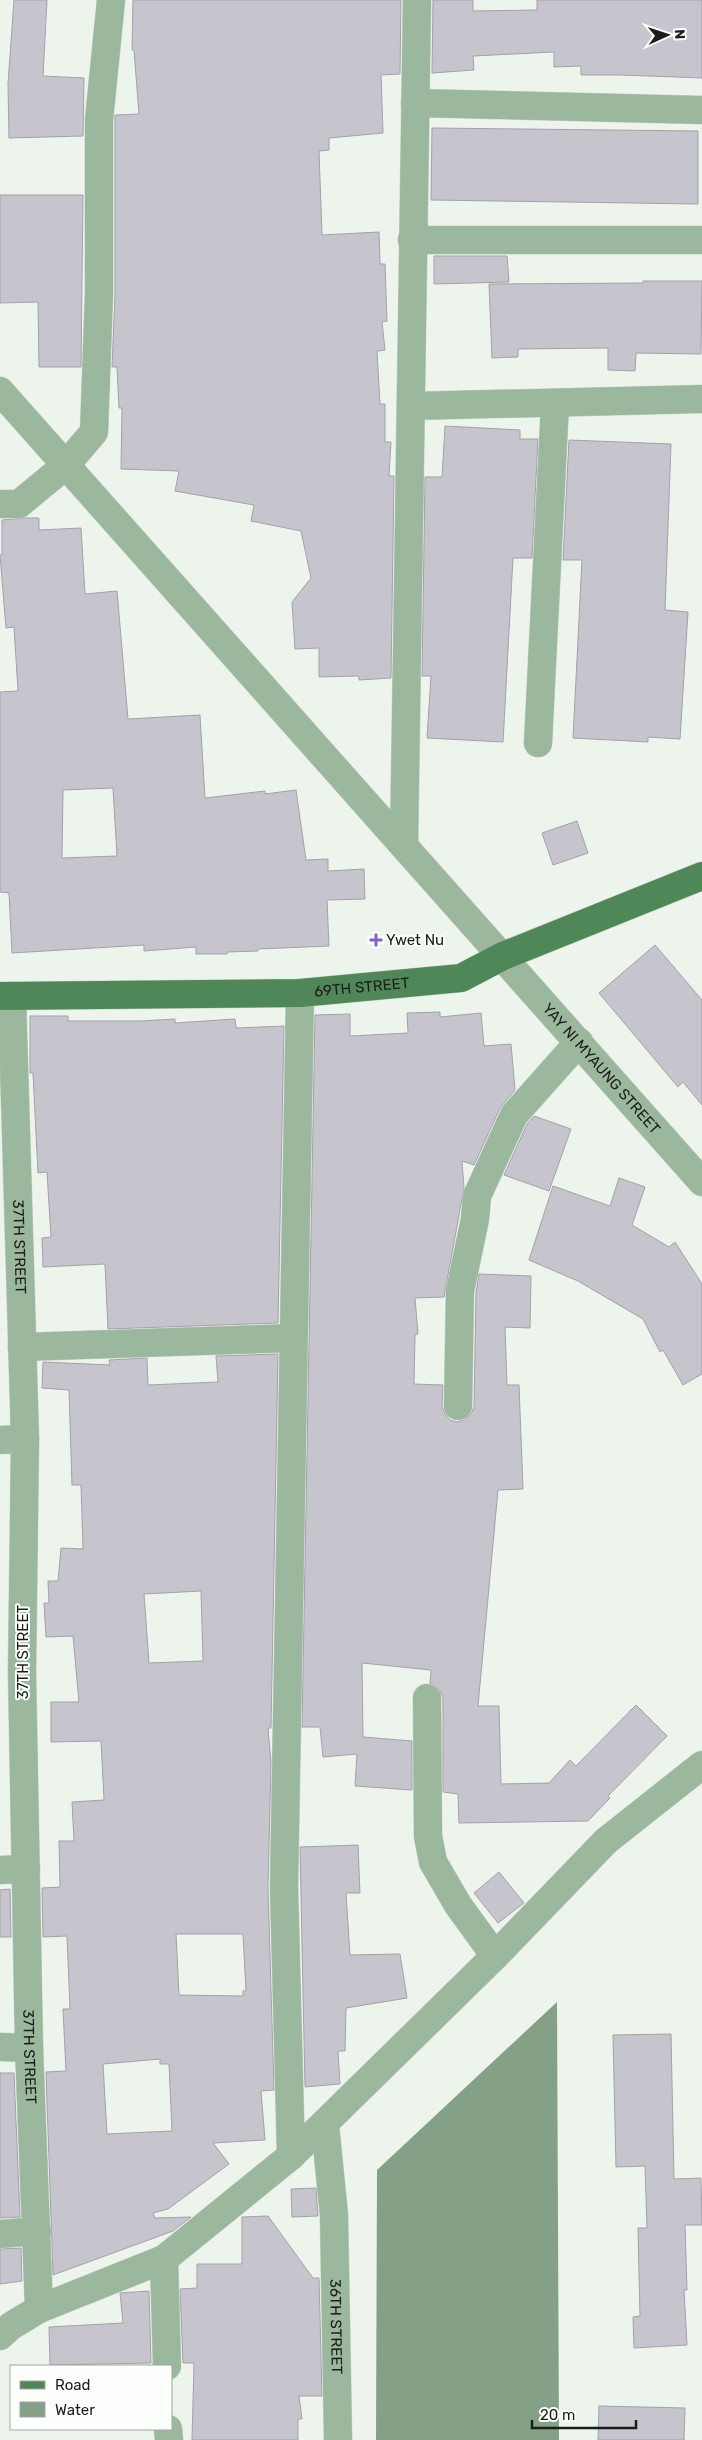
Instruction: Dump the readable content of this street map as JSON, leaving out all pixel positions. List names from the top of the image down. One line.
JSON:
{"streets":{"main road":["69TH STREET"],"street":["YAY NI MYAUNG STREET","37TH STREET","36TH STREET"]},"crossings":[["69TH STREET","YAY NI MYAUNG STREET"],["69TH STREET","37TH STREET"]],"places":{"health":["Ywet Nu"]},"legend":["Road","Water"],"scale_bar":"20 m","north":"right"}
